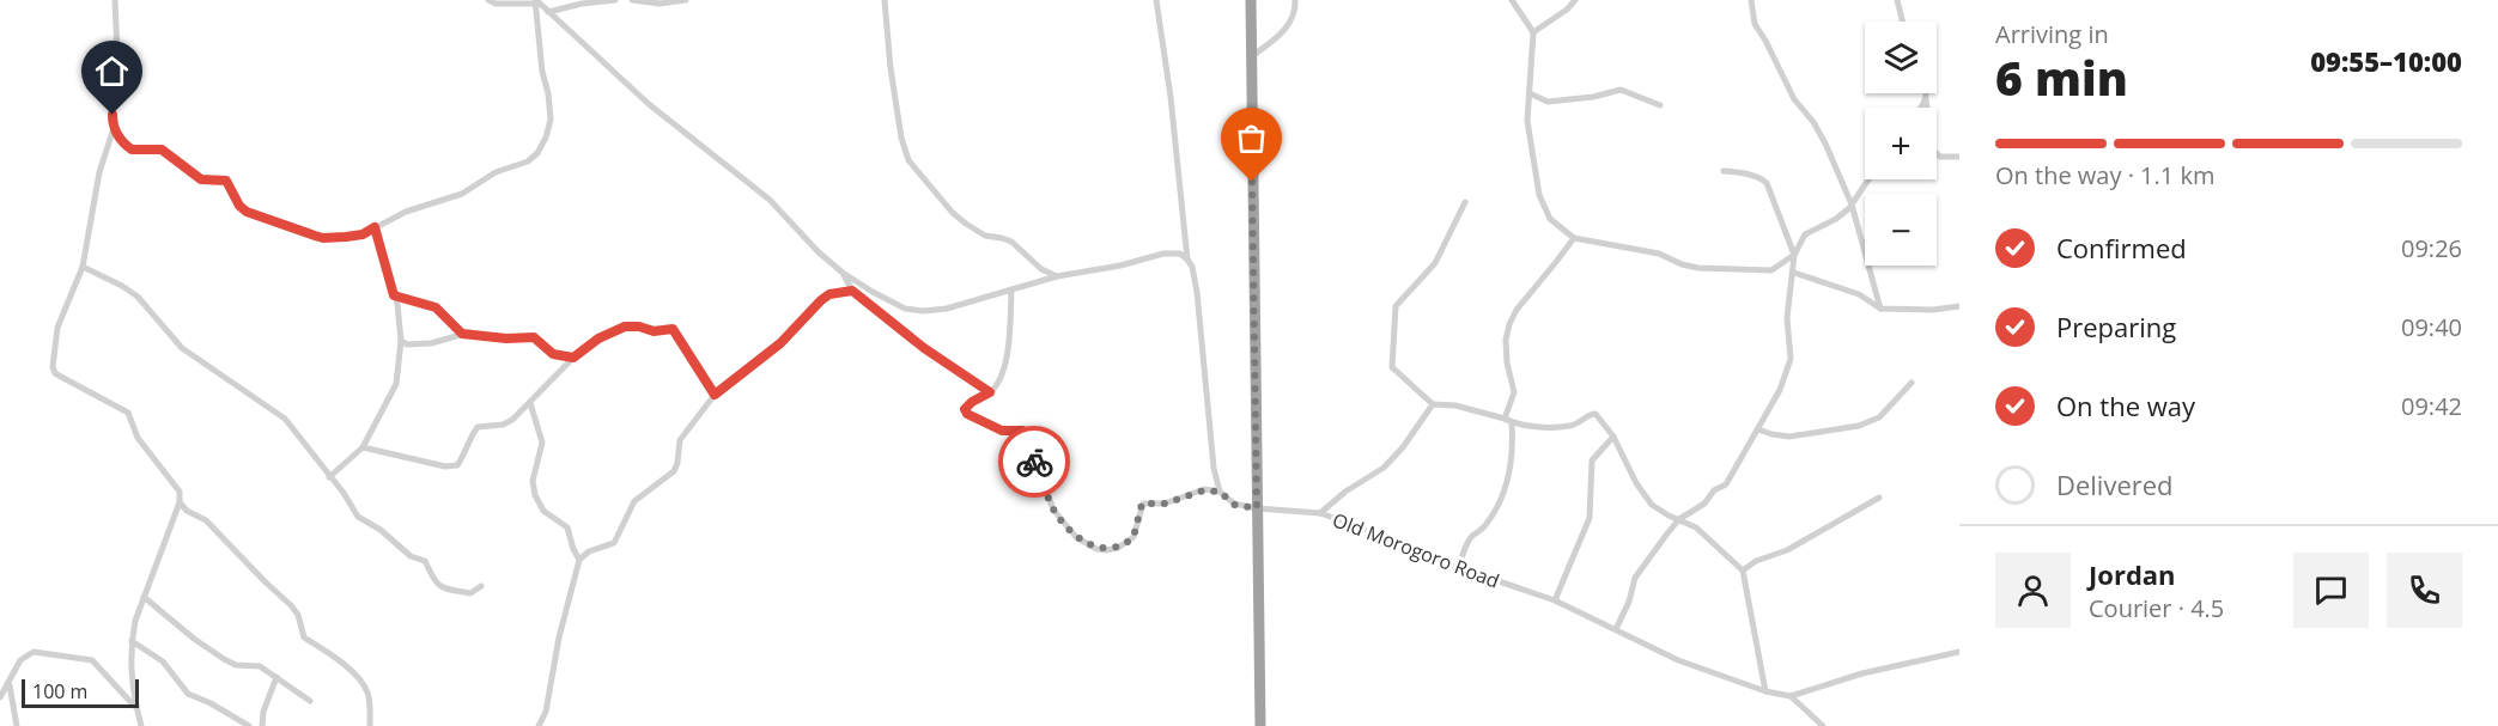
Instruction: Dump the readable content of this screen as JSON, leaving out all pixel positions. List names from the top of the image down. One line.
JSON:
{"streets":{"street":["Old Morogoro Road"]},"scale_bar":"100 m","page":{"heading":["6 min","Arriving in","09:55–10:00"],"panel":["Jordan","Courier · 4.5"],"map_buttons":["+","−"],"bar":"On the way · 1.1 km","list":[["Confirmed","09:26"],["Preparing","09:40"],["On the way","09:42"],"Delivered"],"scale":"100 m"}}
